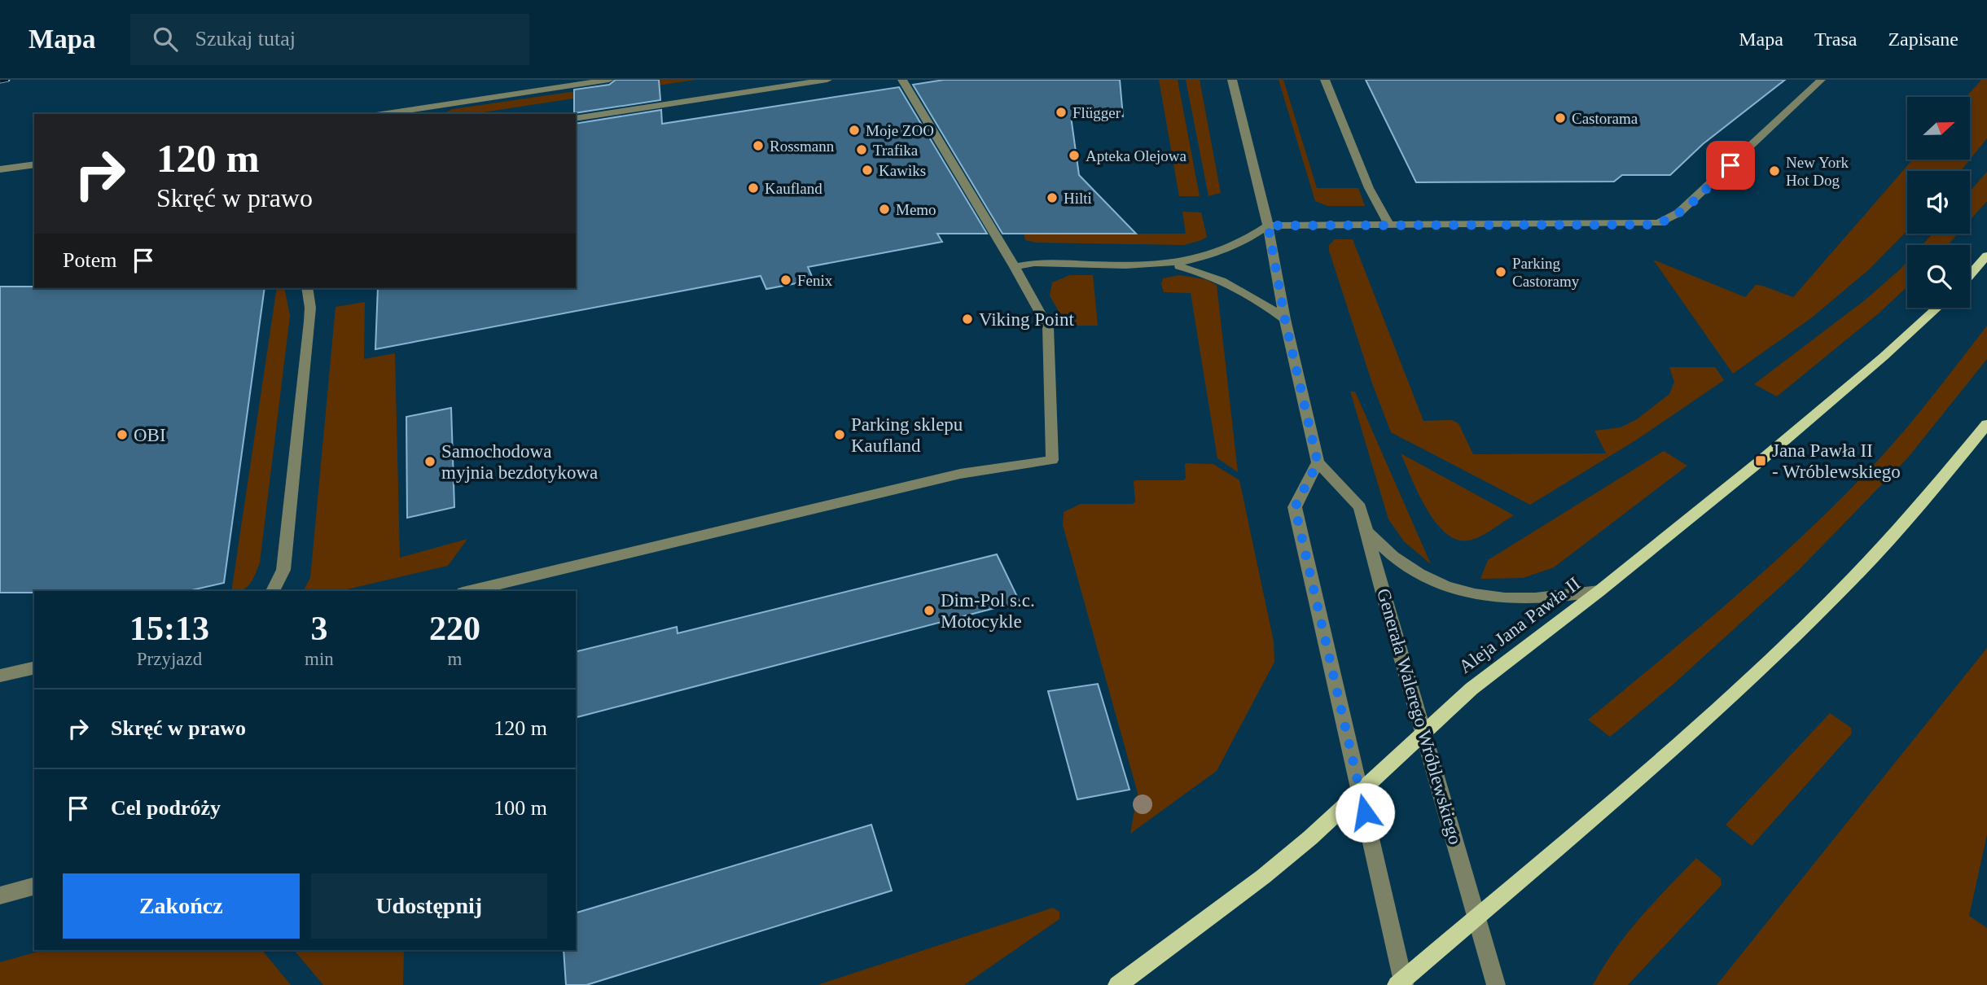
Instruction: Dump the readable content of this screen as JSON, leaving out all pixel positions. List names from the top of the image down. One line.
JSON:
{"streets":{"main road":["Aleja Jana Pawła II"],"street":["Generała Walerego Wróblewskiego"]},"crossings":[["Aleja Jana Pawła II","Generała Walerego Wróblewskiego"]],"places":{"other":["Flügger","Castorama","Moje ZOO","Rossmann","Trafika","Apteka Olejowa","Kawiks","New York Hot Dog","Kaufland","Hilti","Memo","Parking Castoramy","Fenix","Viking Point","OBI","Parking sklepu Kaufland","Samochodowa myjnia bezdotykowa","Dim-Pol s.c. Motocykle"],"transit":["Jana Pawła II - Wróblewskiego"]},"north":"right","page":{"header":"Mapa","search":"Szukaj tutaj","nav":["Mapa","Trasa","Zapisane"],"turn":["120 m","Skręć w prawo"],"then":"Potem","eta":["15:13","Przyjazd","3","min","220","m"],"list":[{"name":"Skręć w prawo","value":"120 m"},{"name":"Cel podróży","value":"100 m"}],"buttons":["Zakończ","Udostępnij"]}}
